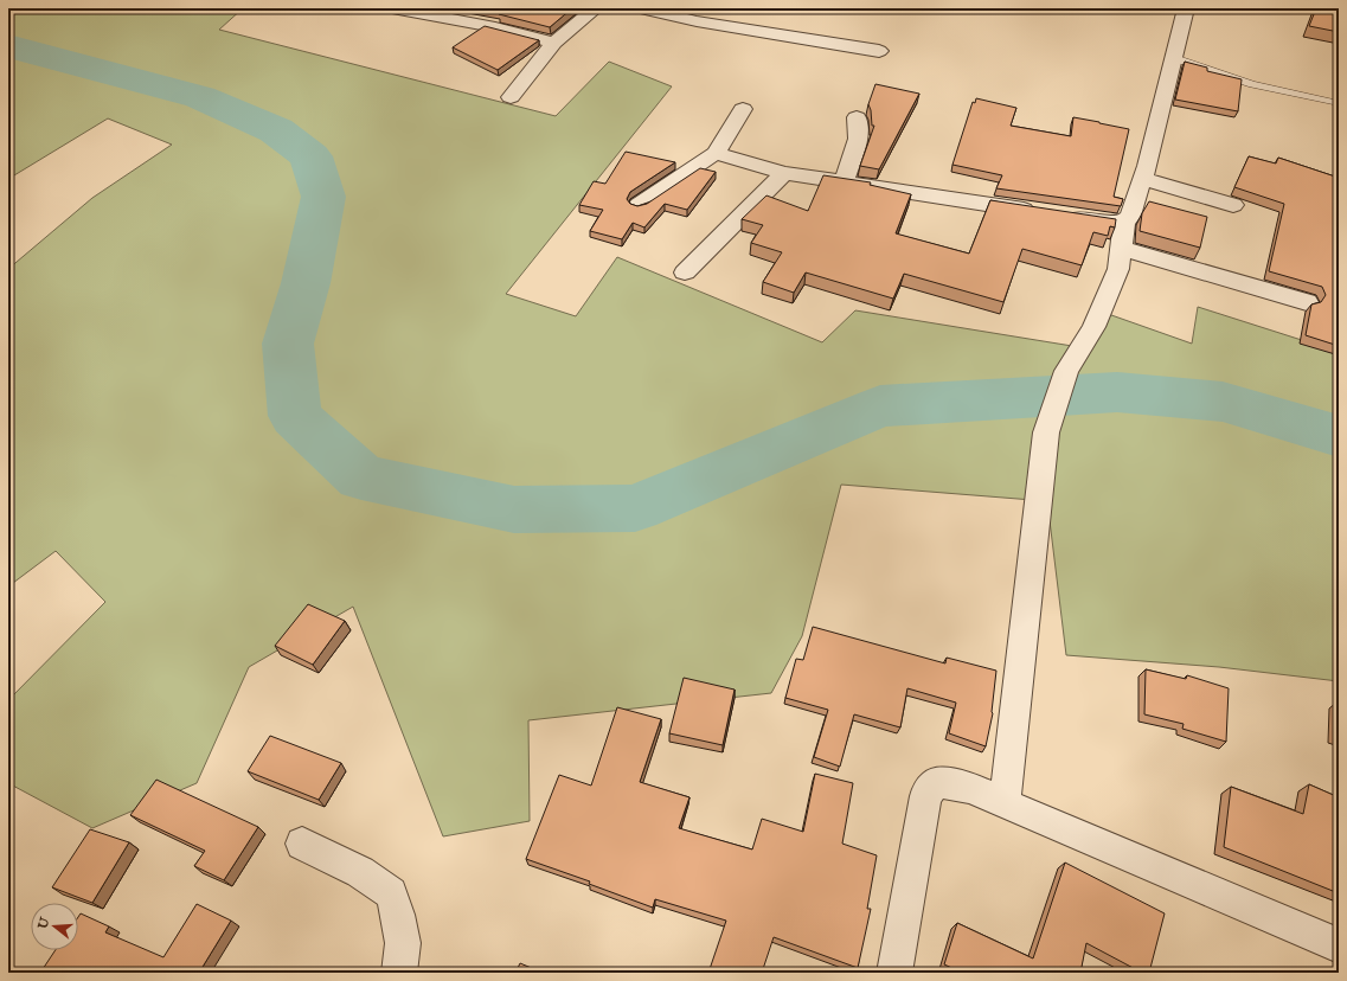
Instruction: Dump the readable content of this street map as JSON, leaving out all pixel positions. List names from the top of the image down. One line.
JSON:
{"north":"left"}
